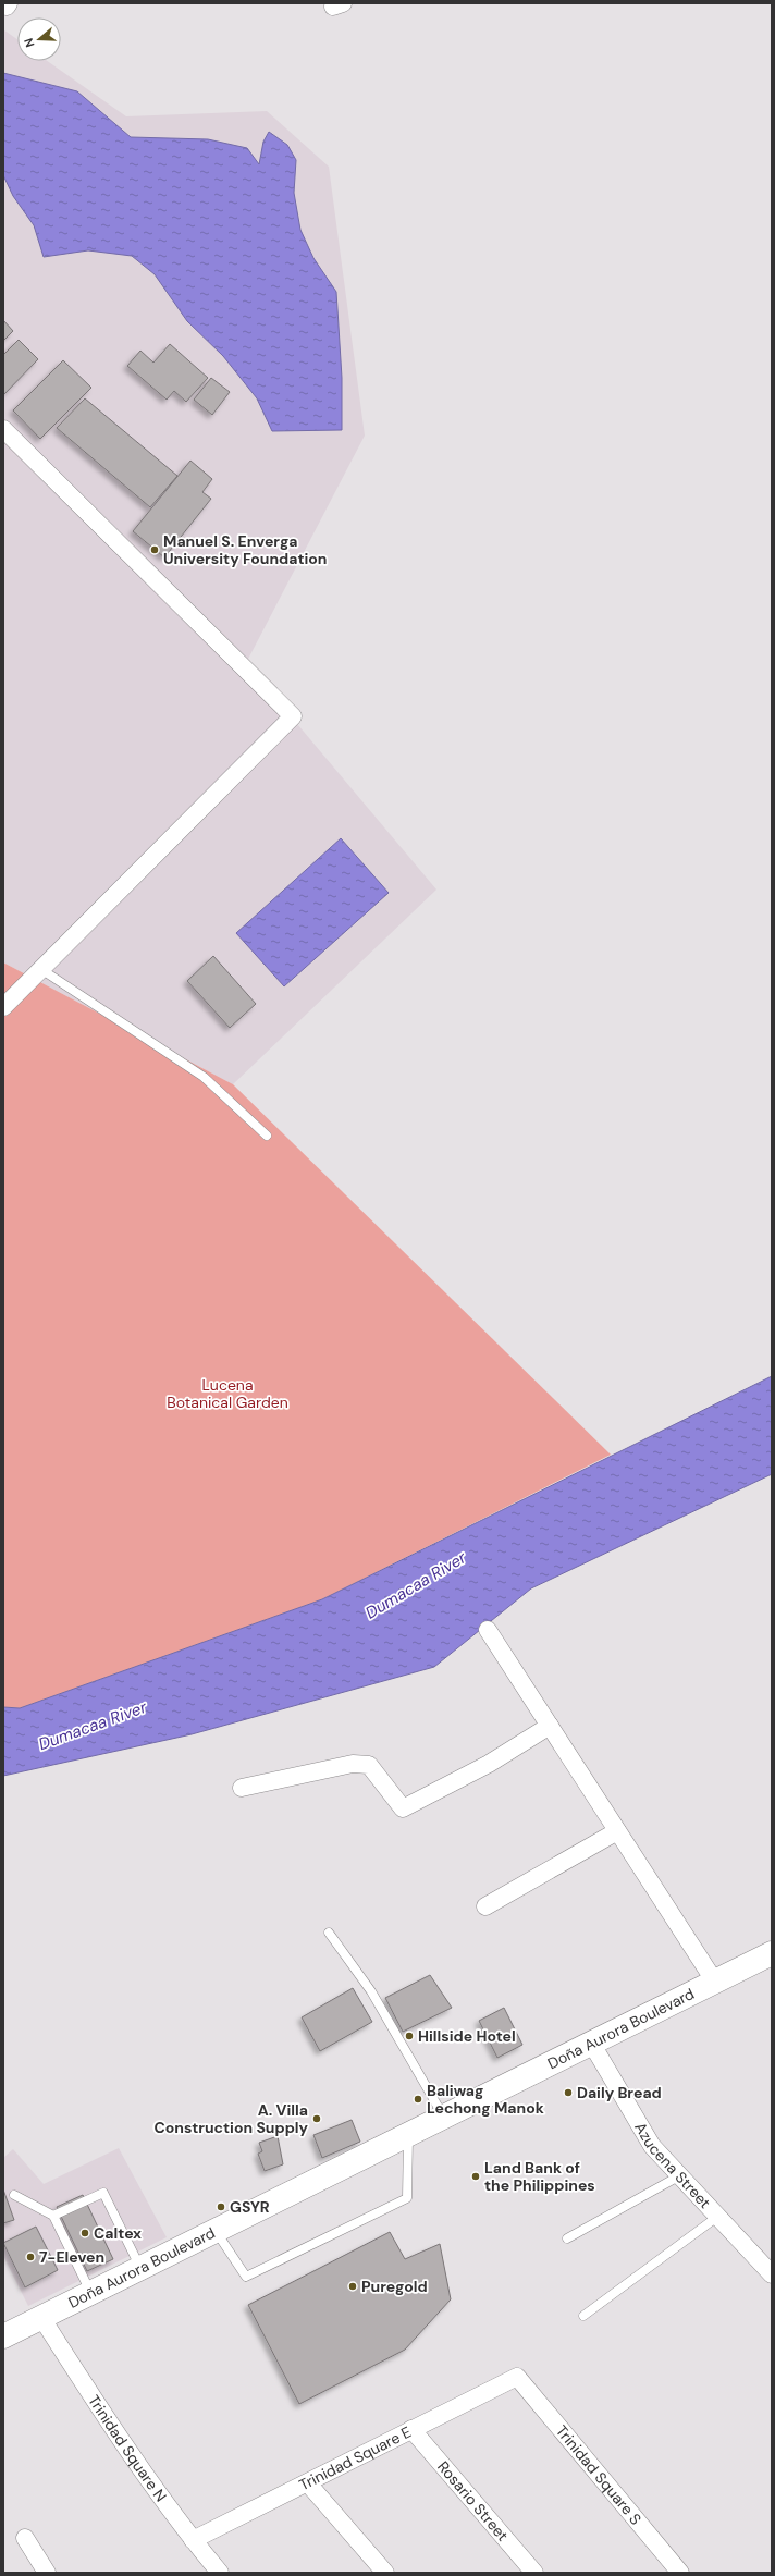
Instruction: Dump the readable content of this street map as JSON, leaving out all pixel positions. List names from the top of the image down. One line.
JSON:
{"streets":{"main road":["Doña Aurora Boulevard"],"street":["Azucena Street","Trinidad Square N","Trinidad Square E","Trinidad Square S","Rosario Street"]},"crossings":[["Doña Aurora Boulevard","Azucena Street"],["Doña Aurora Boulevard","Trinidad Square N"],["Trinidad Square N","Trinidad Square E"],["Trinidad Square E","Trinidad Square S"],["Trinidad Square E","Rosario Street"]],"water":["Dumacaa River"],"parks":["Lucena Botanical Garden"],"places":["Manuel S. Enverga University Foundation","Hillside Hotel","Daily Bread","Baliwag Lechong Manok","A. Villa Construction Supply","Land Bank of the Philippines","GSYR","Caltex","7-Eleven","Puregold"],"north":"left"}
